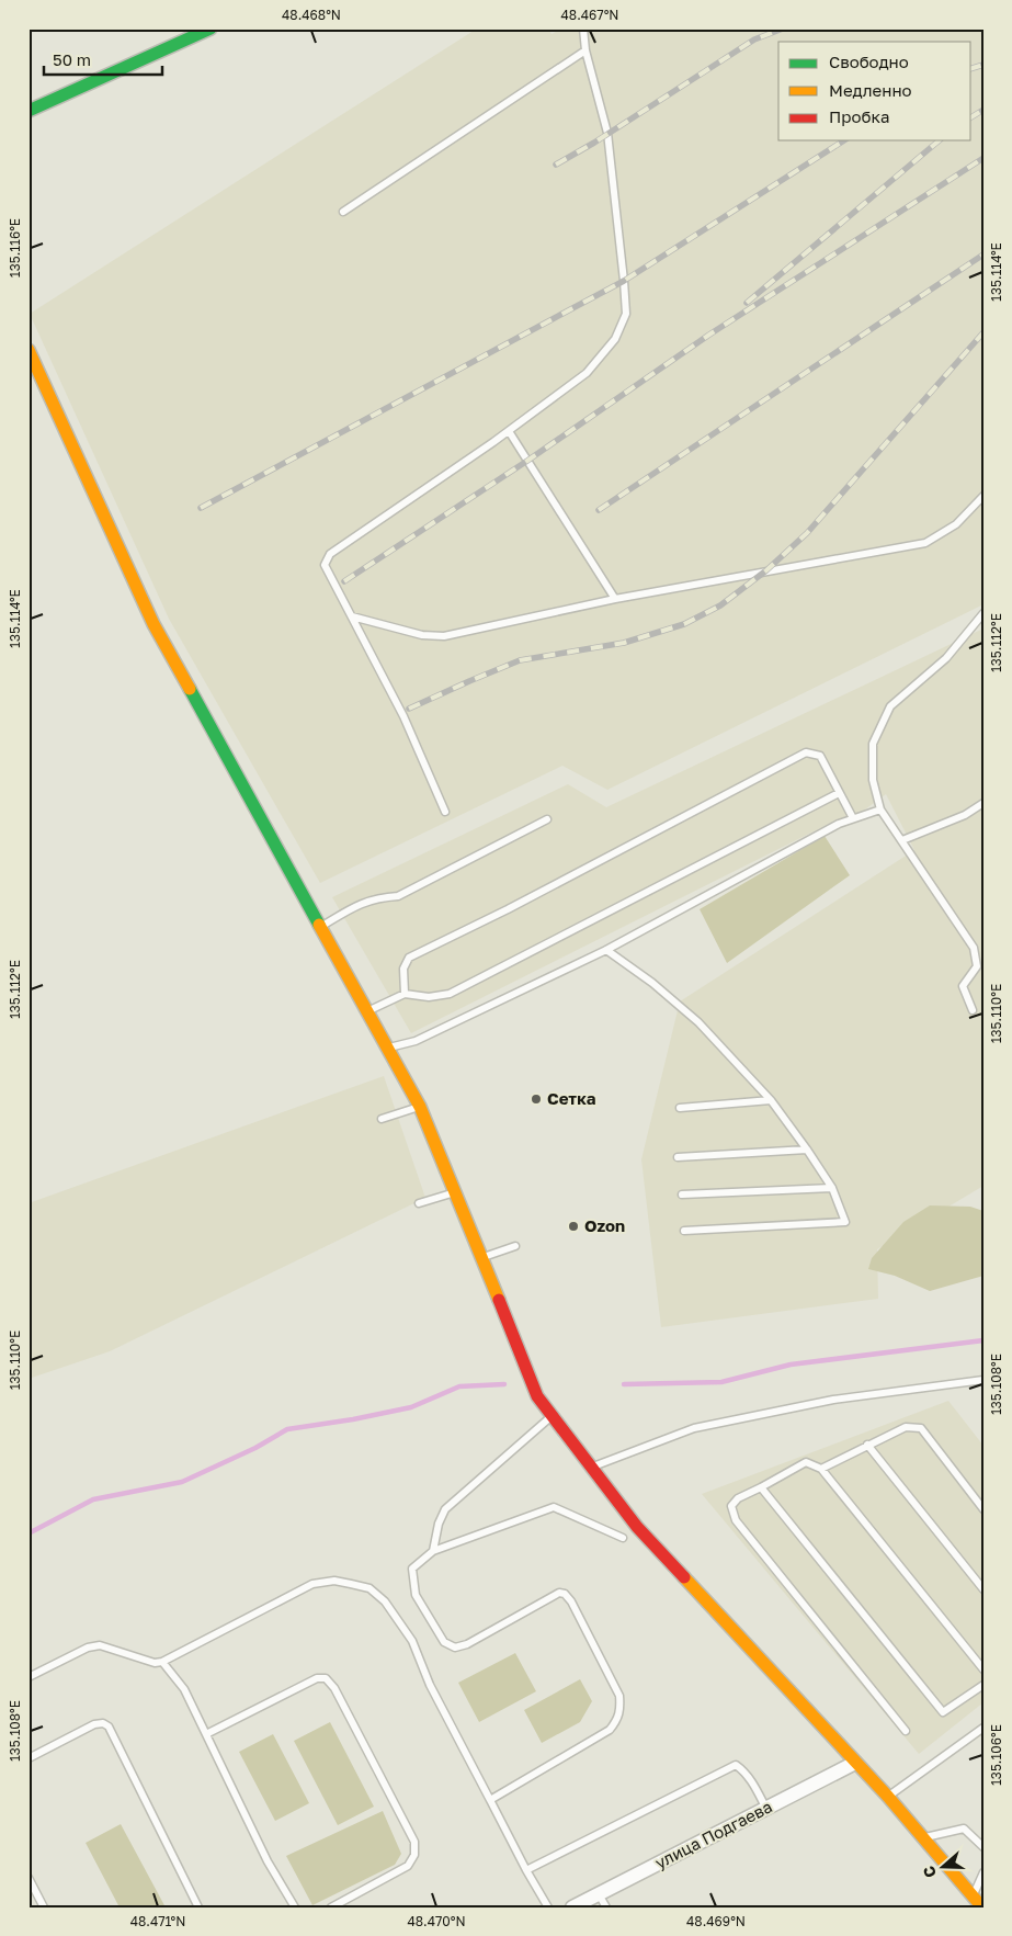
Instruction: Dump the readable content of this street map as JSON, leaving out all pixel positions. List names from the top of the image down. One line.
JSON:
{"streets":{"street":["улица Подгаева"]},"places":["Сетка","Ozon"],"legend":["Свободно","Медленно","Пробка"],"scale_bar":"50 m","north":"left","coordinates":["48.468°N","48.467°N","135.116°E","135.114°E","135.112°E","135.110°E","135.108°E","135.106°E","48.471°N","48.470°N","48.469°N"]}
